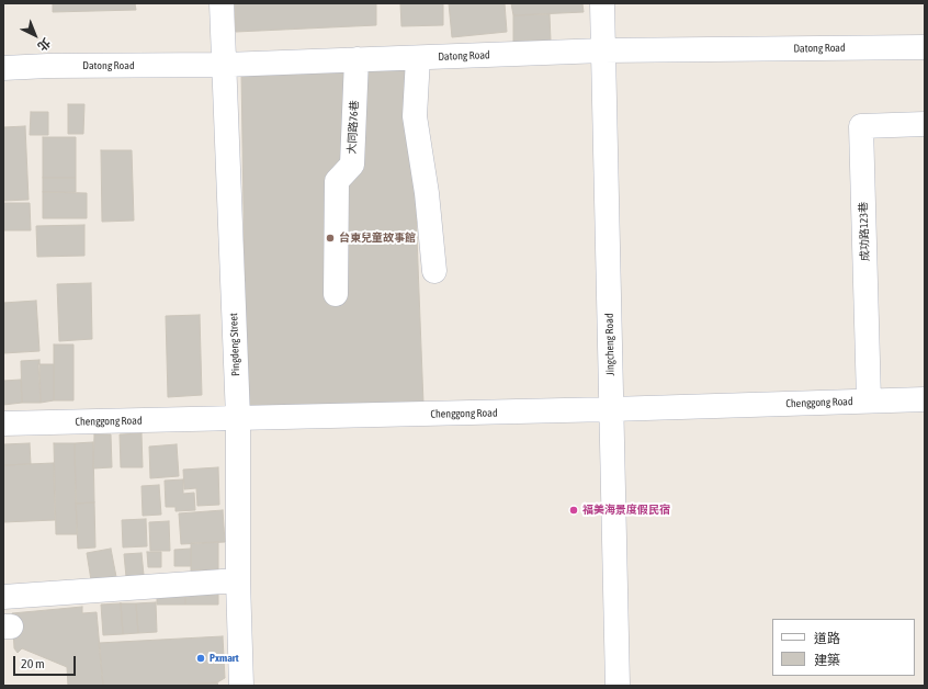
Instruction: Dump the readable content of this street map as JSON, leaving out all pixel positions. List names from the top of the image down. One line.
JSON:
{"streets":{"street":["Datong Road","大同路76巷","成功路123巷","Pingdeng Street","Jingcheng Road","Chenggong Road"]},"crossings":[["Datong Road","大同路76巷"],["Datong Road","Pingdeng Street"],["Datong Road","Jingcheng Road"],["成功路123巷","Chenggong Road"],["Pingdeng Street","Chenggong Road"],["Jingcheng Road","Chenggong Road"]],"places":["台東兒童故事館","福美海景度假民宿","Pxmart"],"legend":["道路","建築"],"scale_bar":"20 m","north":"bottom right"}
